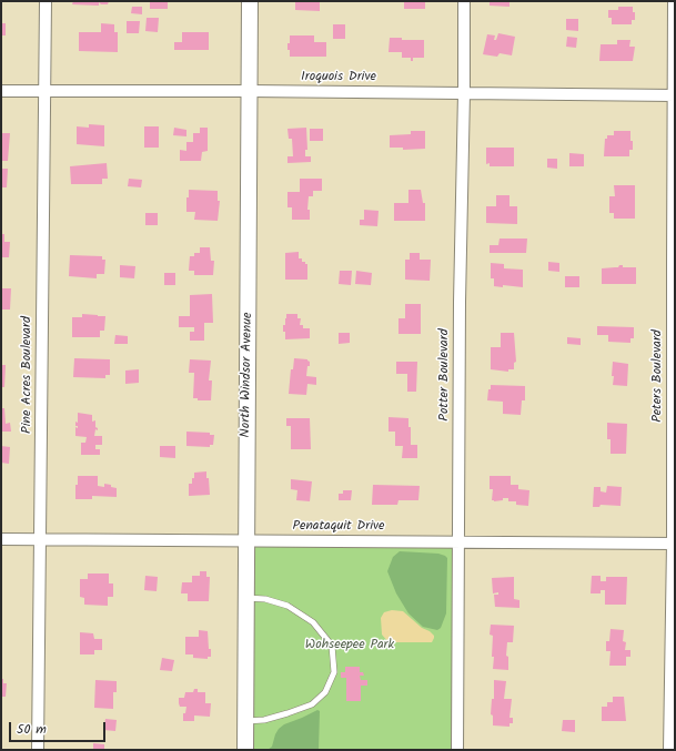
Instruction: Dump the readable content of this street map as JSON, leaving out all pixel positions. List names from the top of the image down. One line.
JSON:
{"streets":{"street":["Iroquois Drive","Pine Acres Boulevard","North Windsor Avenue","Potter Boulevard","Peters Boulevard","Penataquit Drive"]},"crossings":[["Iroquois Drive","Pine Acres Boulevard"],["Iroquois Drive","North Windsor Avenue"],["Iroquois Drive","Potter Boulevard"],["Iroquois Drive","Peters Boulevard"],["Pine Acres Boulevard","Penataquit Drive"],["North Windsor Avenue","Penataquit Drive"],["Potter Boulevard","Penataquit Drive"],["Peters Boulevard","Penataquit Drive"]],"parks":["Wohseepee Park"],"scale_bar":"50 m"}
